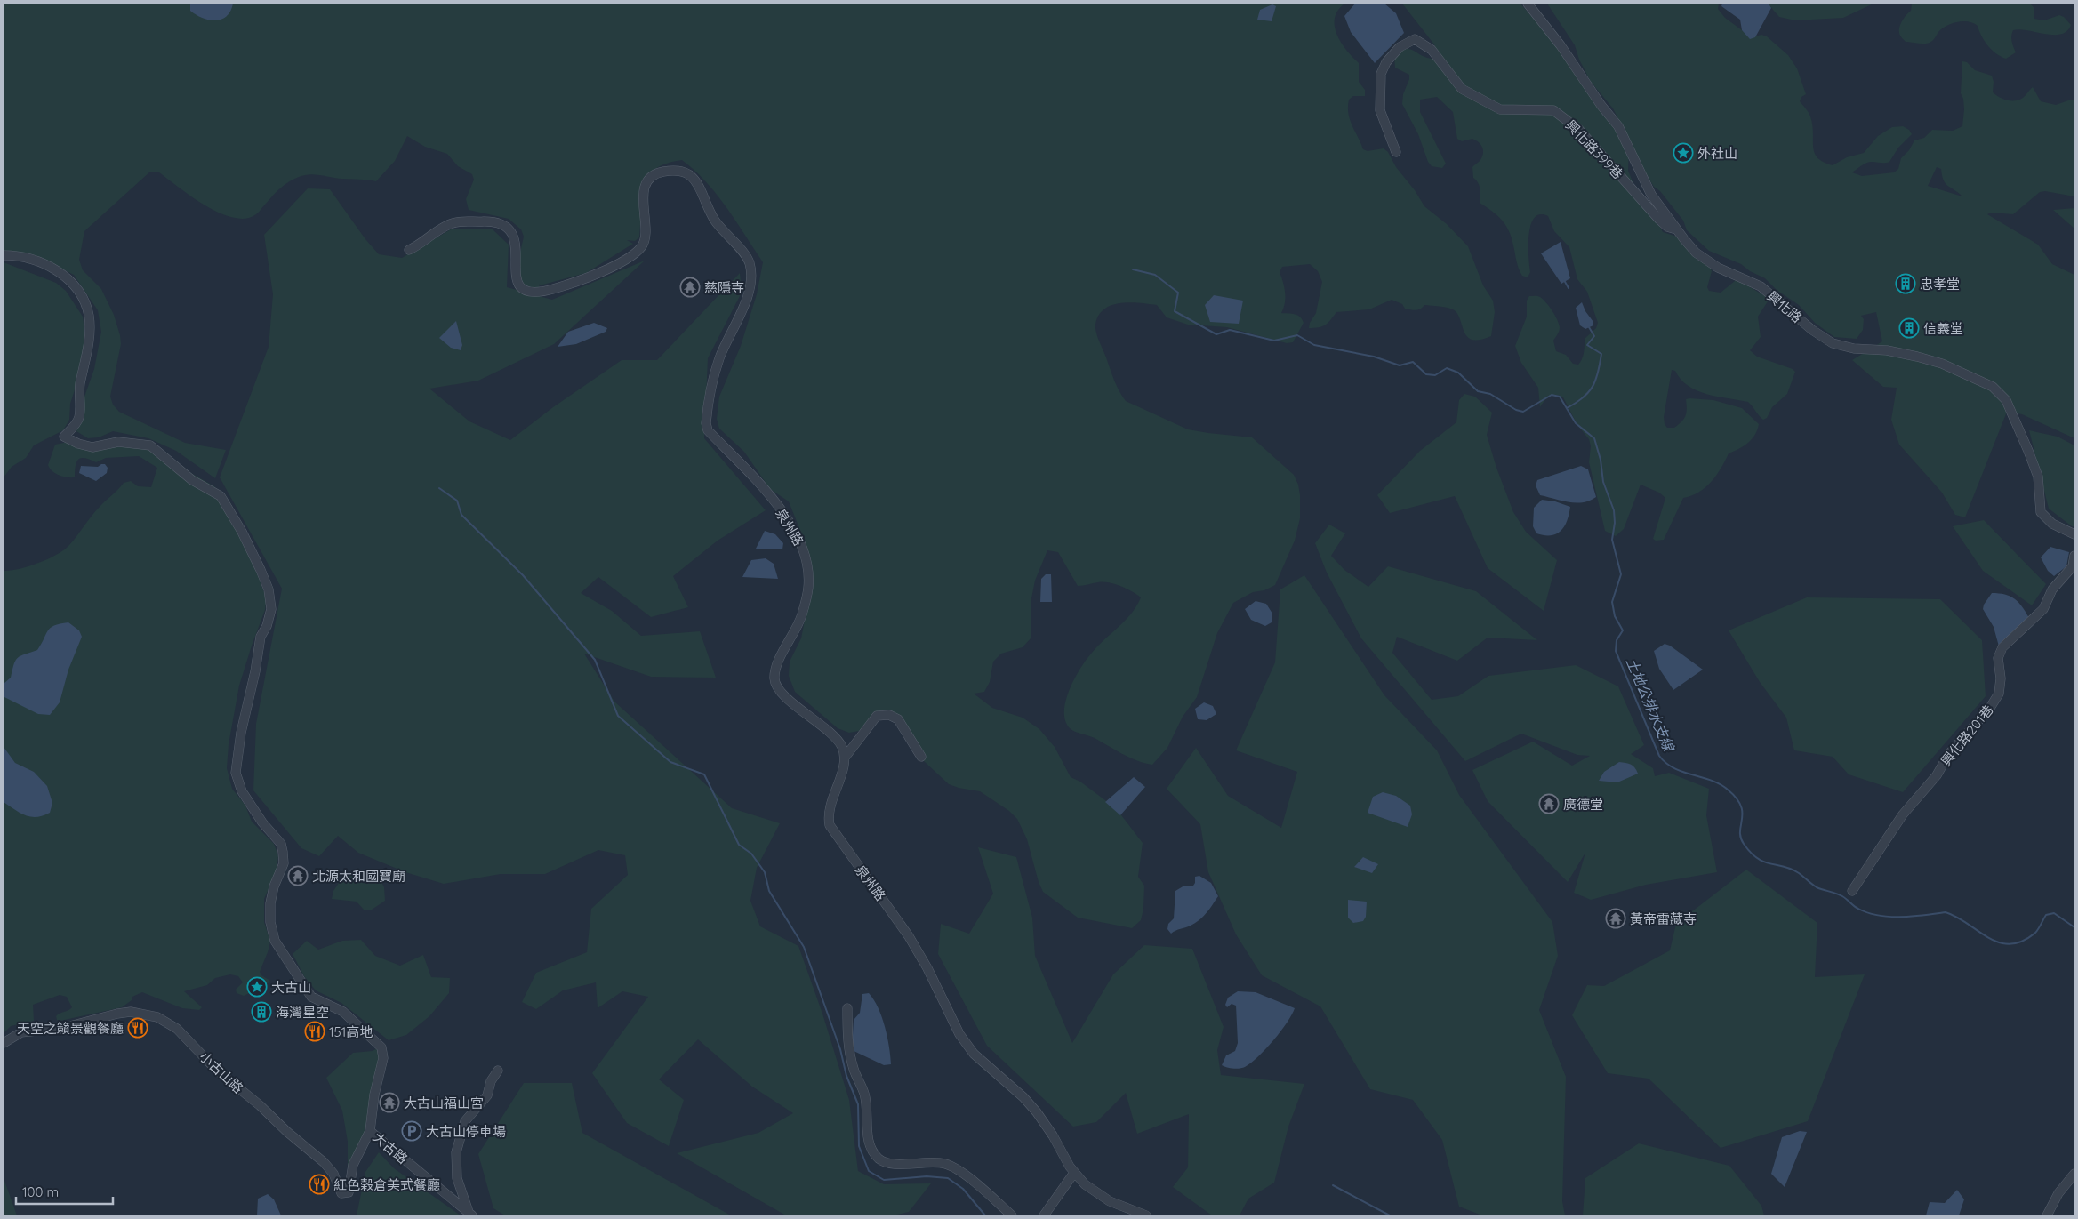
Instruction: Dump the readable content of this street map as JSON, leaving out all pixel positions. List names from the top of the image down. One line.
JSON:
{"streets":{"street":["興化路399巷","興化路","泉州路","興化路201巷","小古山路","大古路"]},"crossings":[["興化路399巷","興化路"],["小古山路","大古路"]],"water":["土地公排水支線"],"places":{"place":["外社山","大古山"],"building":["忠孝堂","信義堂","海灣星空"],"temple":["慈隱寺","廣德堂","北源太和國寶廟","黃帝雷藏寺","大古山福山宮"],"restaurant":["天空之籟景觀餐廳","151高地","紅色榖倉美式餐廳"],"parking":["大古山停車場"]},"scale_bar":"100 m"}
